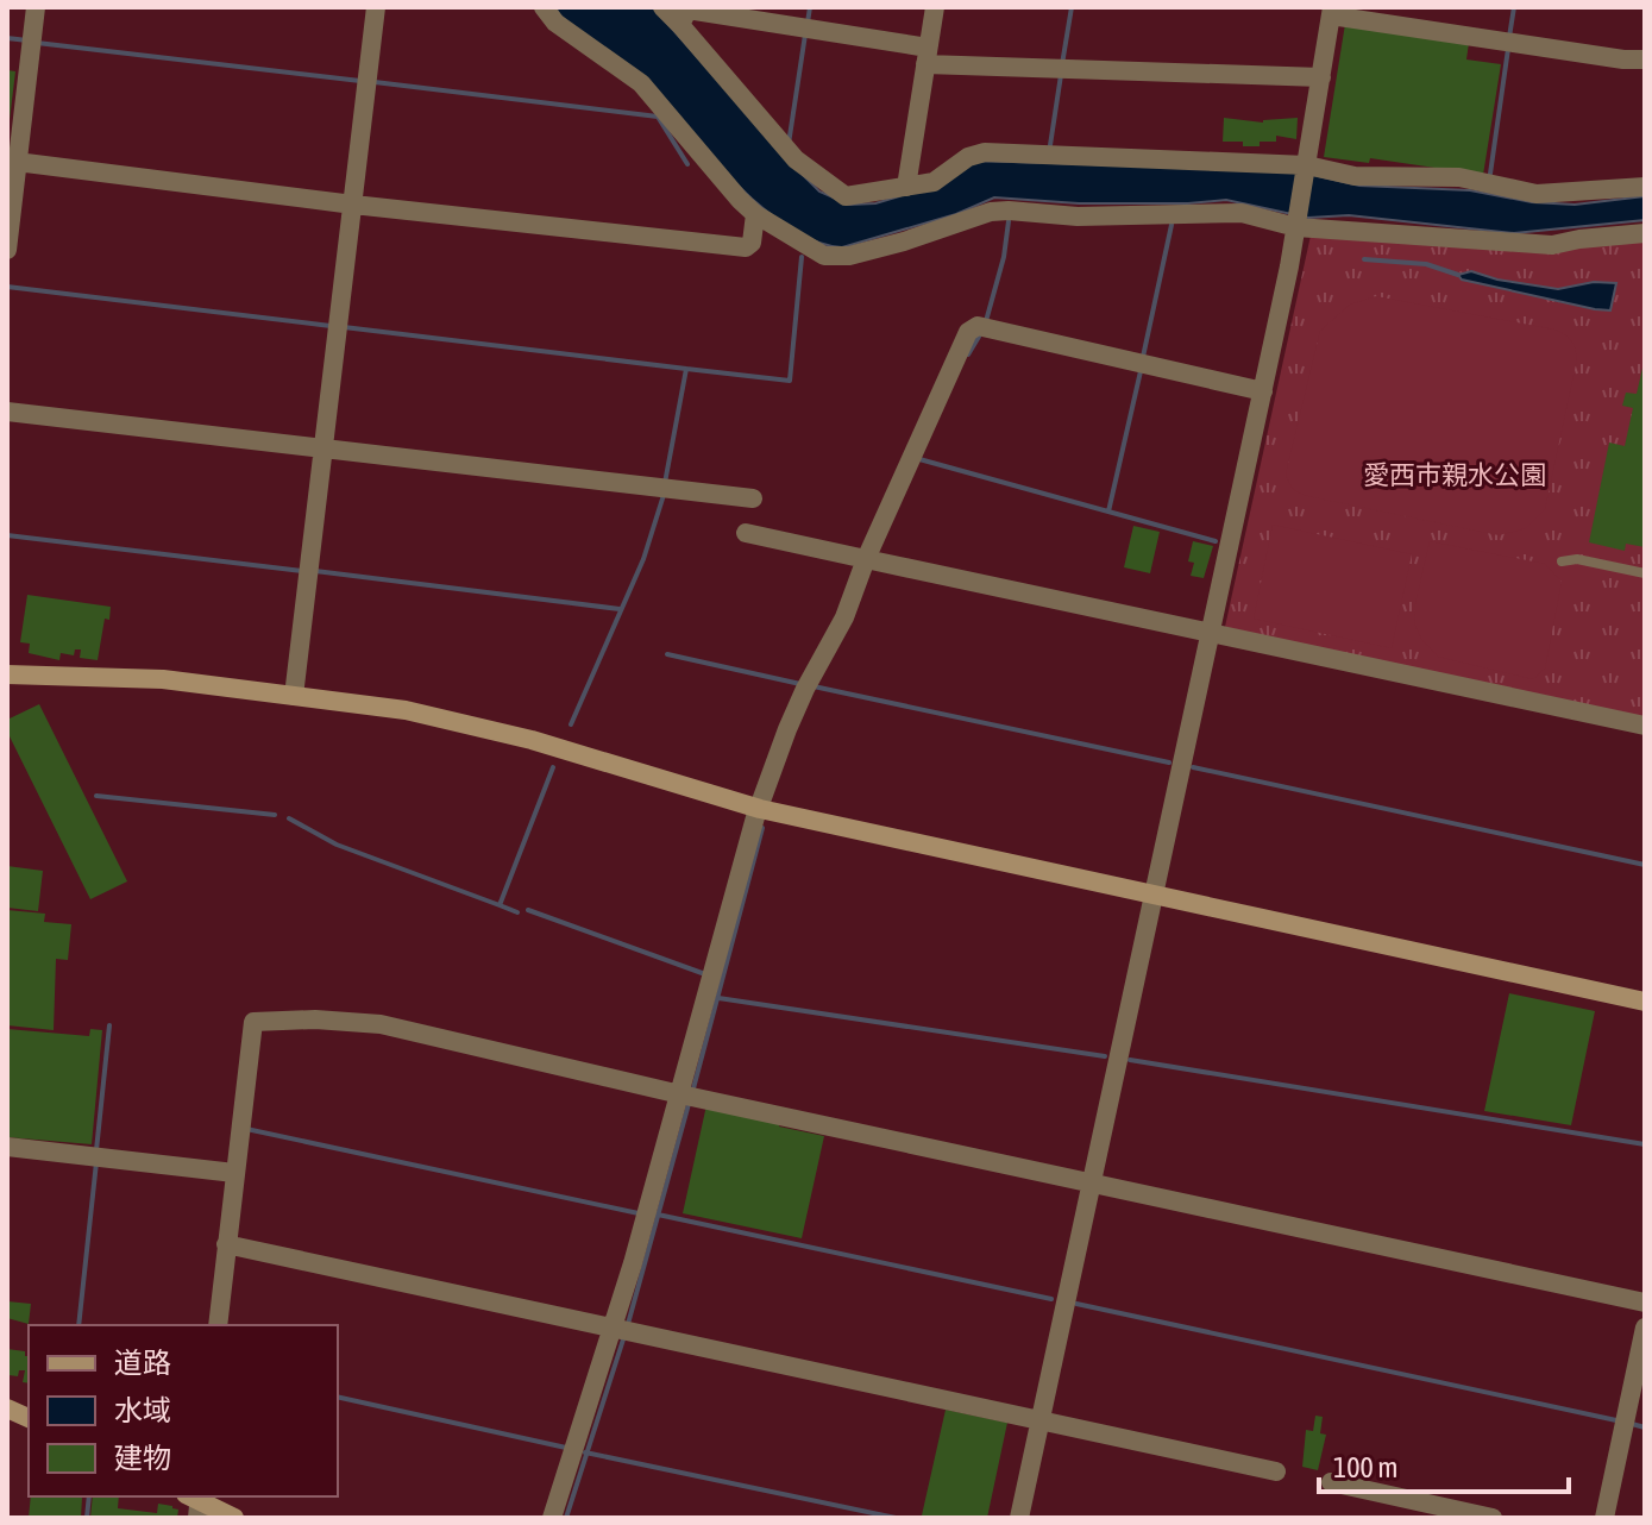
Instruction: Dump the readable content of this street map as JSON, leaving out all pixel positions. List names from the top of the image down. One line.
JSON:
{"parks":["愛西市親水公園"],"legend":["道路","水域","建物"],"scale_bar":"100 m"}
